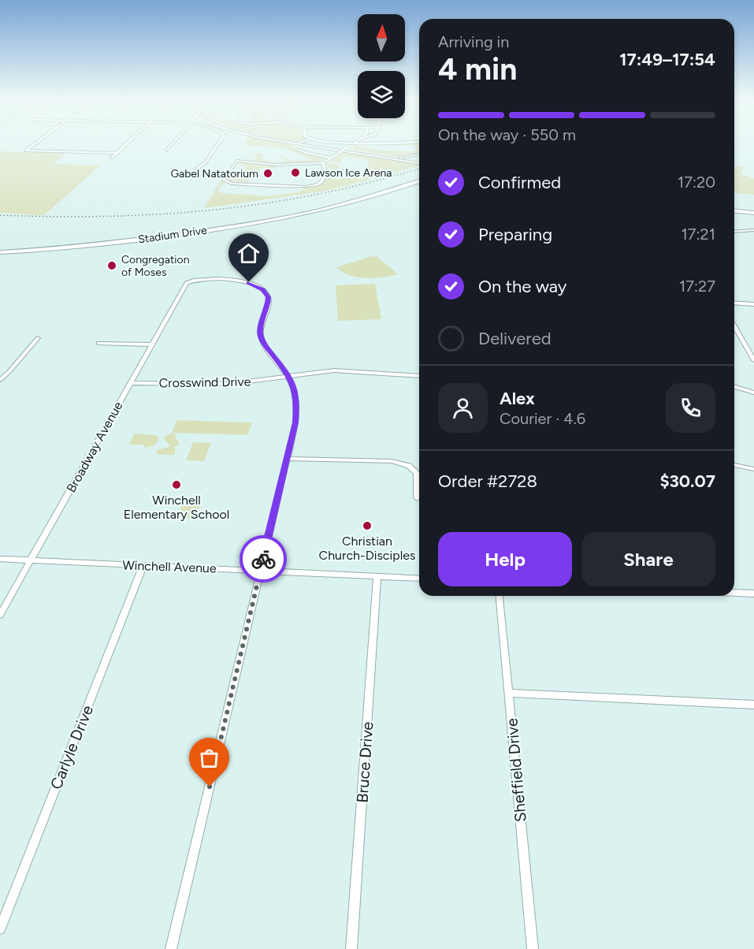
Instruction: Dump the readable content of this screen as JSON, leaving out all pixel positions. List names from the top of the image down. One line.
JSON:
{"streets":{"main road":["Stadium Drive"],"street":["Crosswind Drive","Broadway Avenue","Winchell Avenue","Carlyle Drive","Bruce Drive","Sheffield Drive"]},"crossings":[["Crosswind Drive","Broadway Avenue"],["Broadway Avenue","Winchell Avenue"],["Winchell Avenue","Carlyle Drive"],["Winchell Avenue","Bruce Drive"]],"places":["Lawson Ice Arena","Gabel Natatorium","Congregation of Moses","Winchell Elementary School","Christian Church-Disciples"],"north":"top","page":{"heading":["4 min","Arriving in","17:49–17:54"],"panel":["Alex","Courier · 4.6","Order #2728","$30.07"],"bar":"On the way · 550 m","list":[["Confirmed","17:20"],["Preparing","17:21"],["On the way","17:27"],"Delivered"],"buttons":["Help","Share"]}}
